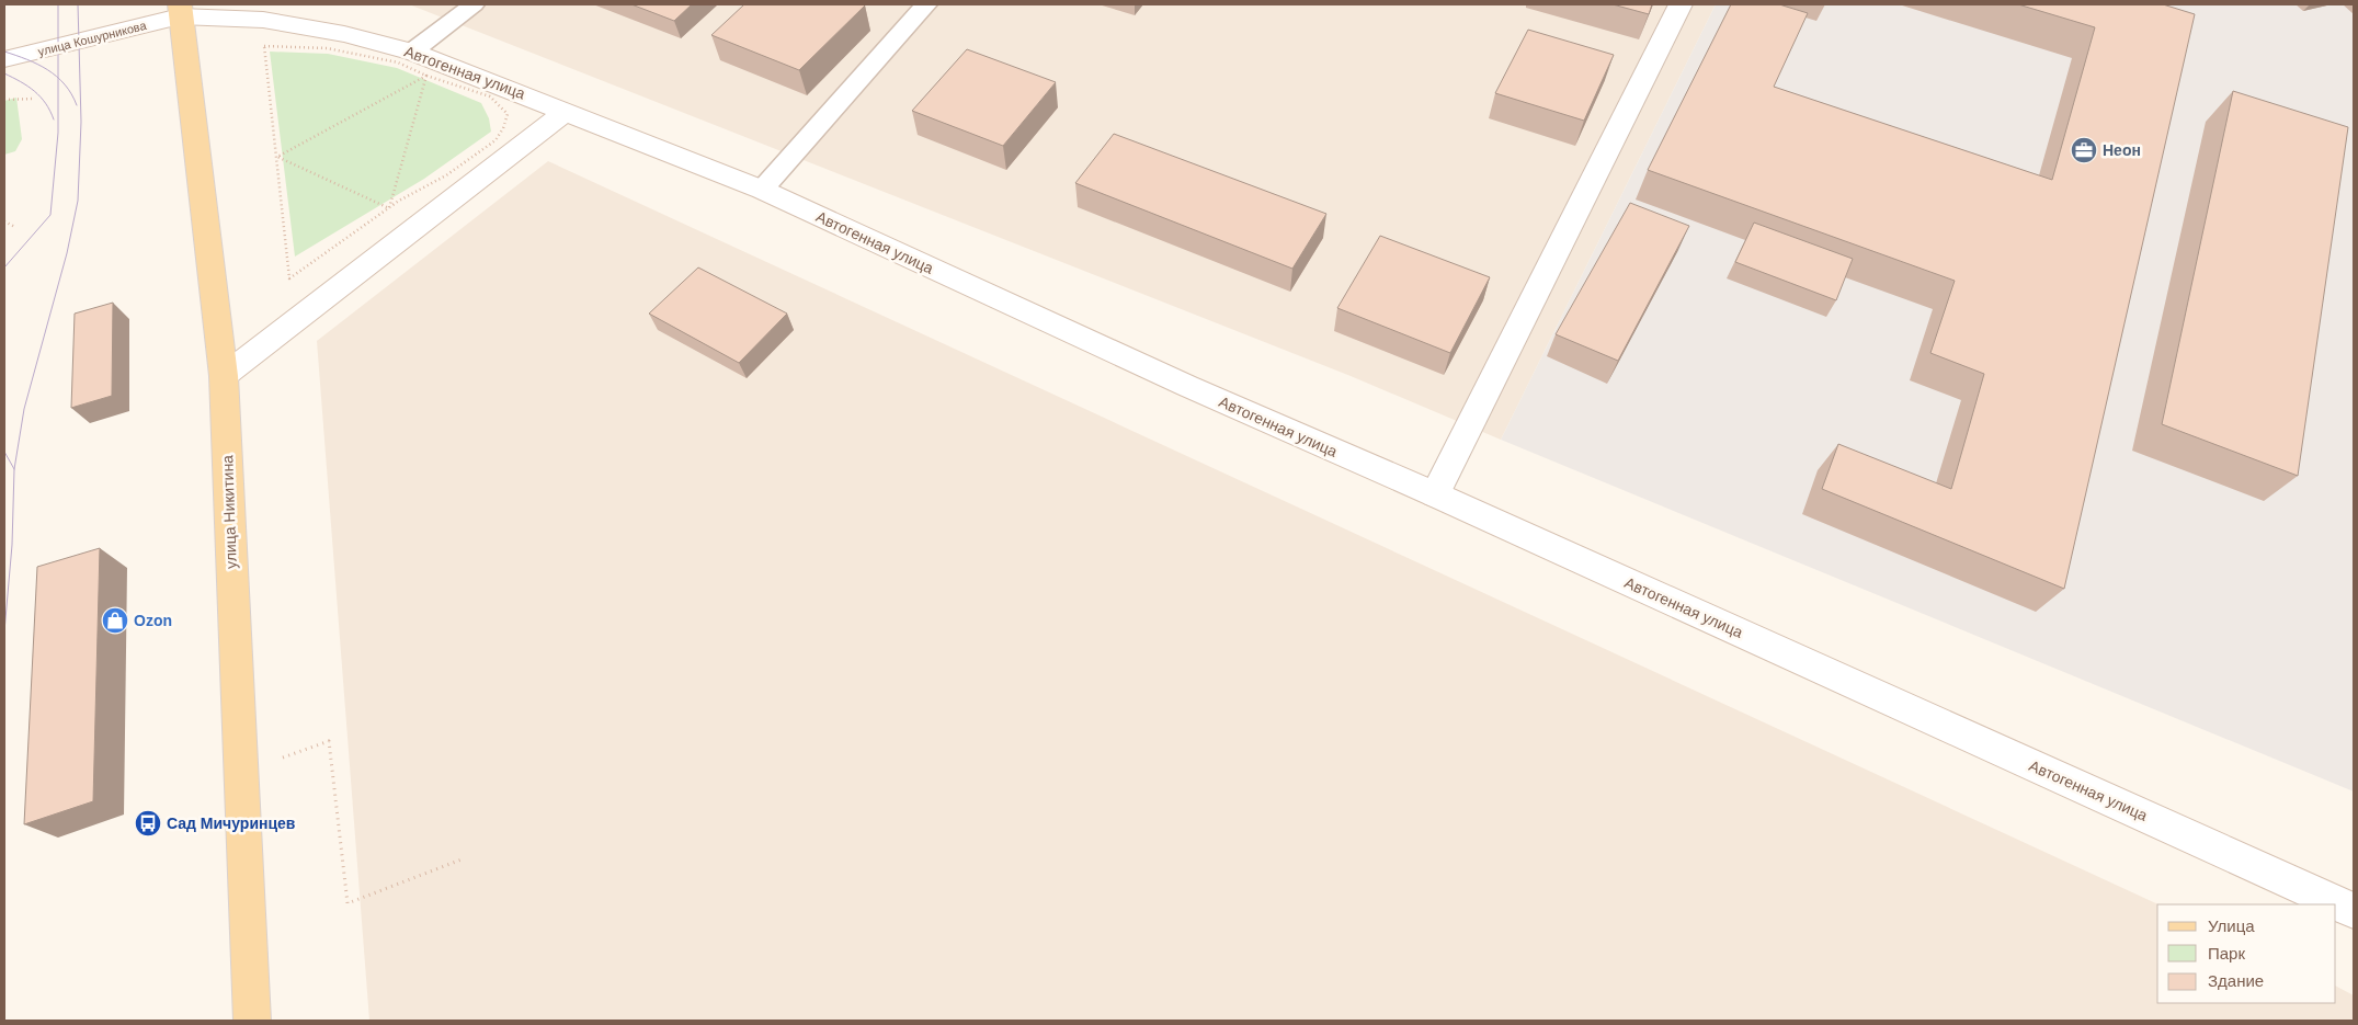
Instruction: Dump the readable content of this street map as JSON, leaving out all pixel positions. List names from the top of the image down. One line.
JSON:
{"streets":{"main road":["улица Никитина"],"street":["улица Кошурникова","Автогенная улица"]},"crossings":[["улица Кошурникова","Автогенная улица"],["улица Кошурникова","улица Никитина"],["Автогенная улица","улица Никитина"]],"places":{"office":["Неон"],"shop":["Ozon"],"bus stop":["Сад Мичуринцев"]},"legend":["Улица","Парк","Здание"]}
